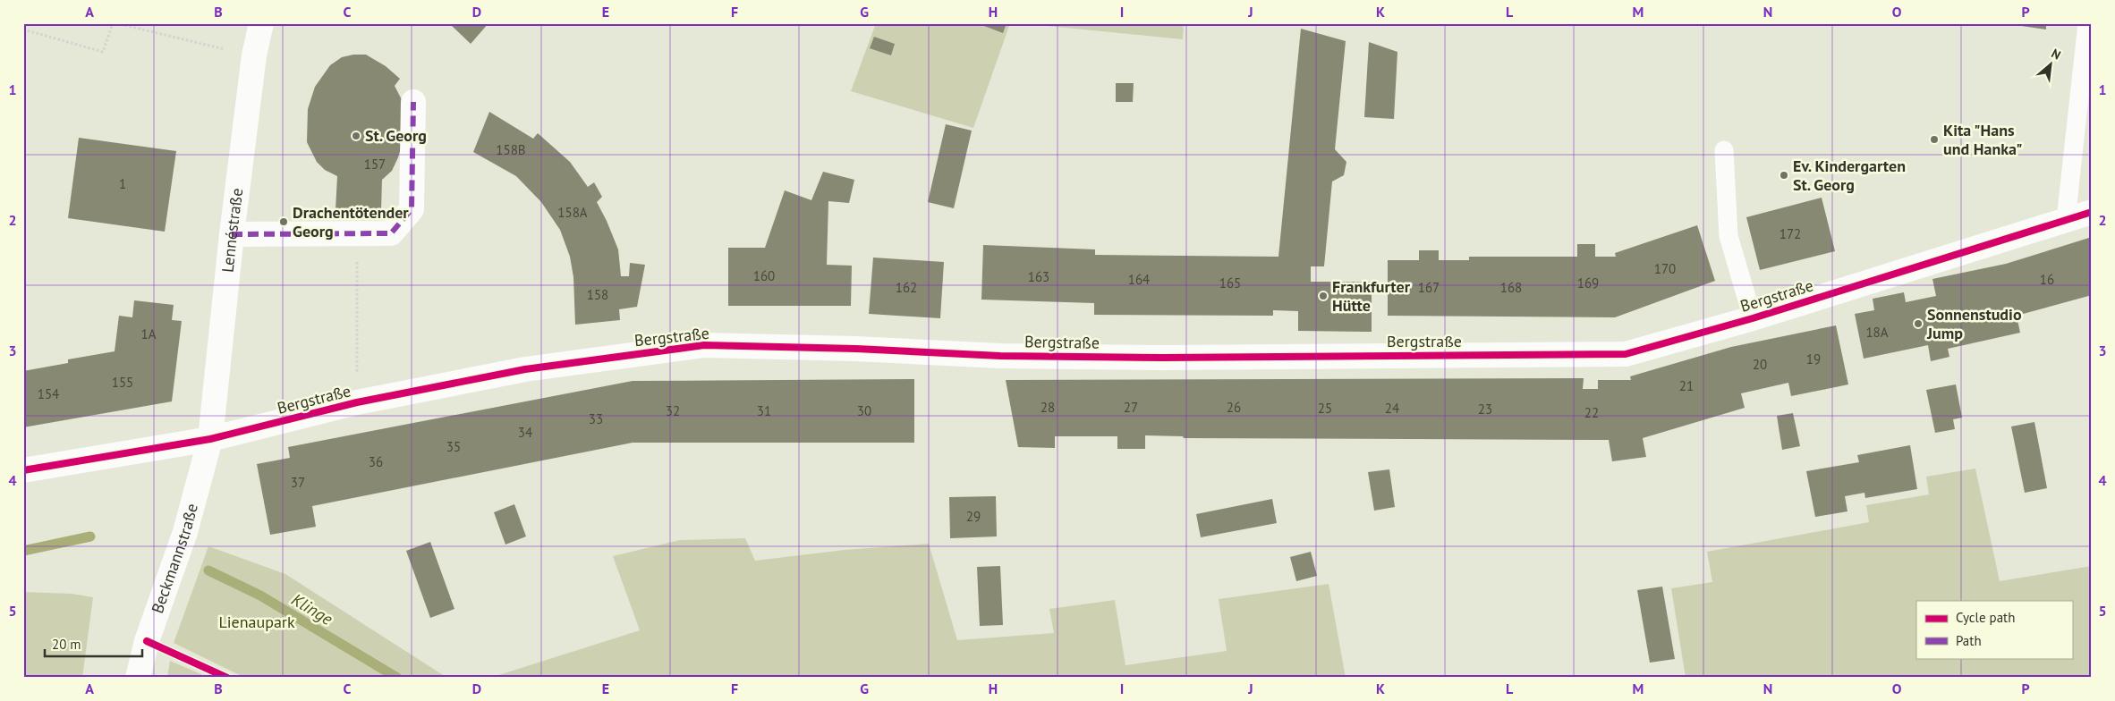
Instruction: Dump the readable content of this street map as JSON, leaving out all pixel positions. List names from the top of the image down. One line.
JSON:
{"streets":{"street":["Lennéstraße","Bergstraße","Beckmannstraße"]},"crossings":[["Lennéstraße","Bergstraße"],["Lennéstraße","Beckmannstraße"],["Bergstraße","Beckmannstraße"]],"water":["Klinge"],"parks":["Lienaupark"],"places":["St. Georg","Kita \"Hans und Hanka\"","Ev. Kindergarten St. Georg","Drachentötender Georg","Frankfurter Hütte","Sonnenstudio Jump"],"house_numbers":["158B","157","1","158A","172","170","160","163","164","16","165","169","162","167","168","158","18A","1A","19","20","155","21","154","28","27","26","25","24","23","32","31","30","22","33","34","35","36","37","29"],"legend":["Cycle path","Path"],"scale_bar":"20 m","north":"top right","grid":{"columns":["A","B","C","D","E","F","G","H","I","J","K","L","M","N","O","P"],"rows":["1","2","3","4","5"]}}
